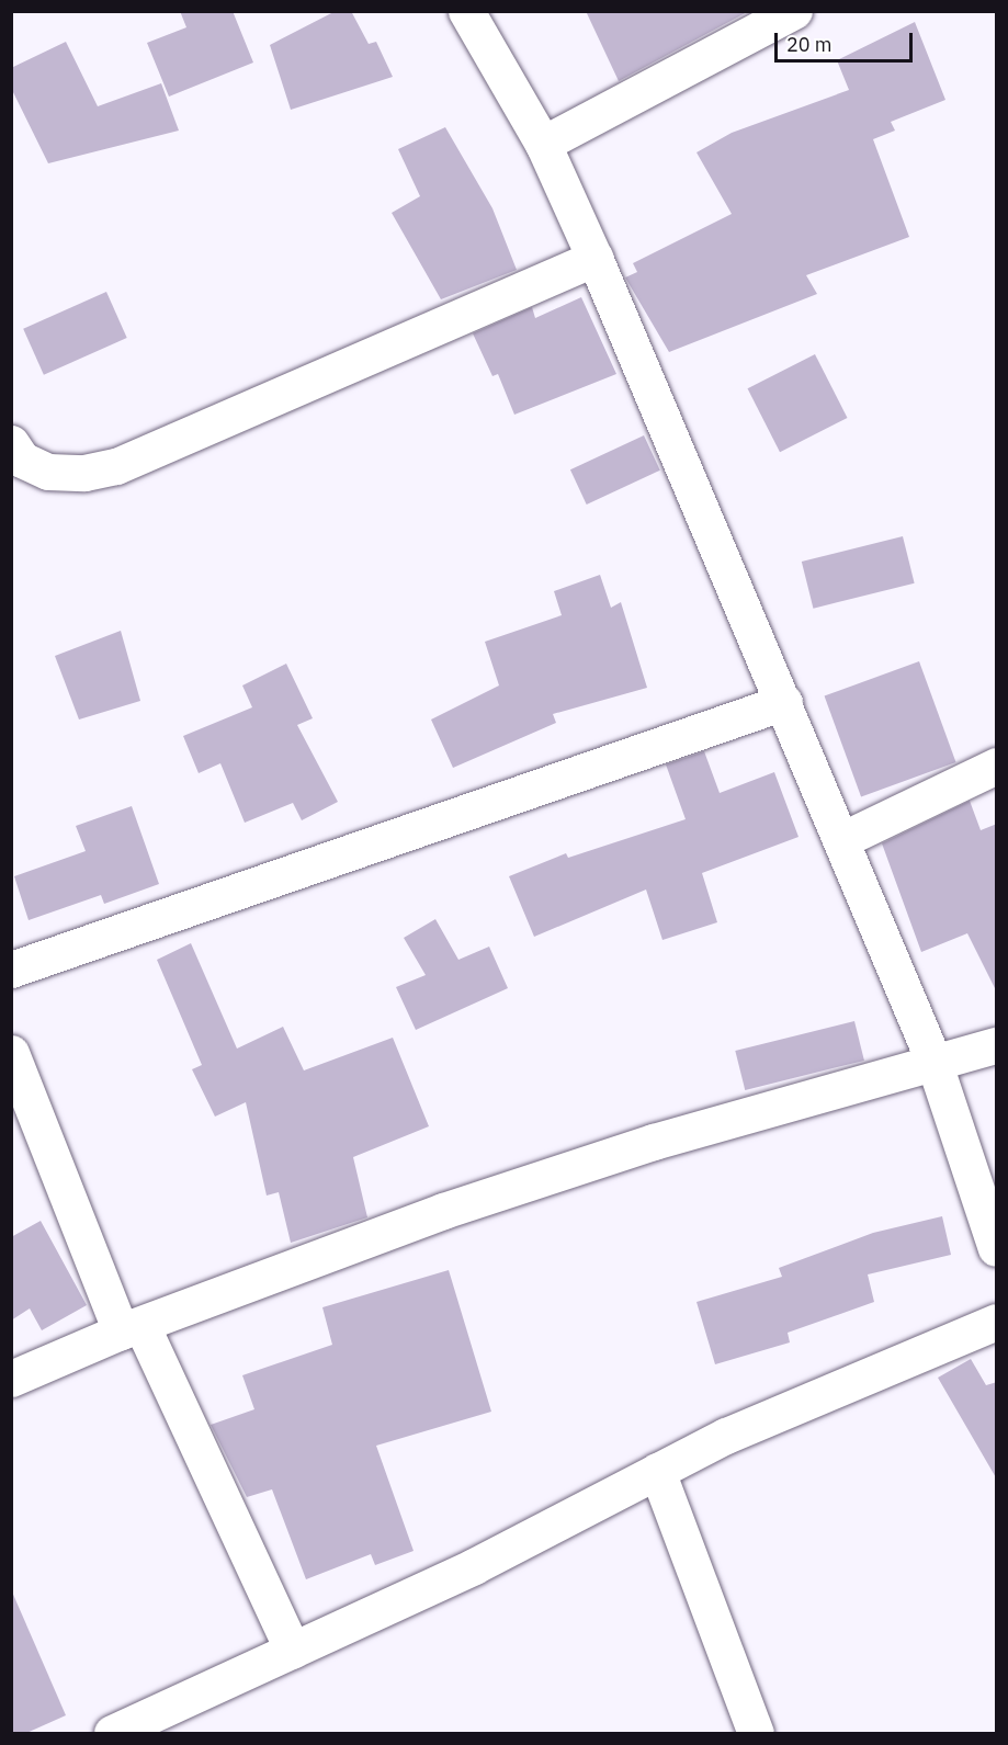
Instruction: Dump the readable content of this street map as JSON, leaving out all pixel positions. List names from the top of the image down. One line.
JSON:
{"scale_bar":"20 m"}
